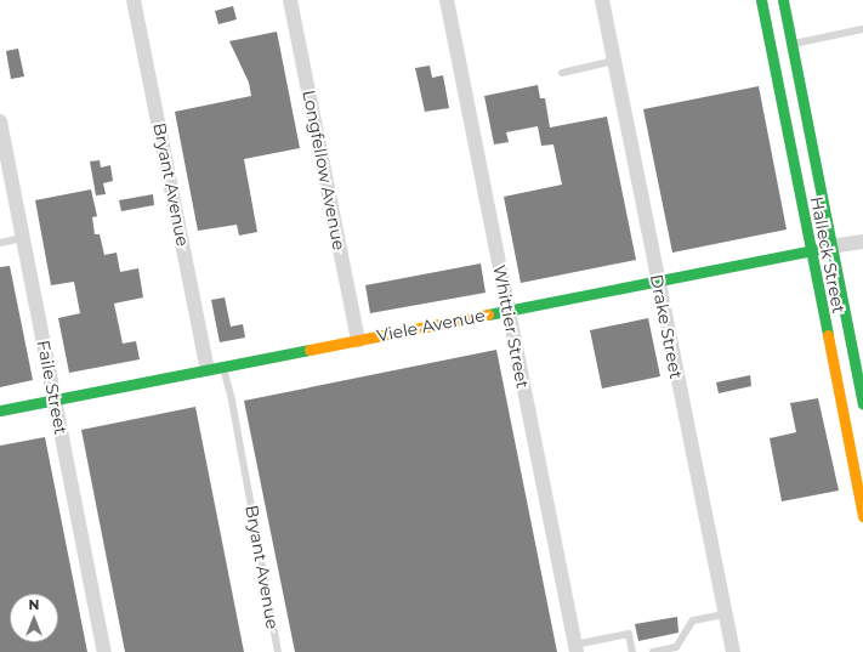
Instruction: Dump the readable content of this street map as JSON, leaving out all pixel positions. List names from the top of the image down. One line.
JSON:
{"streets":{"main road":["Halleck Street","Viele Avenue"],"street":["Longfellow Avenue","Bryant Avenue","Whittier Street","Drake Street","Faile Street"]},"crossings":[["Longfellow Avenue","Viele Avenue"],["Bryant Avenue","Viele Avenue"],["Halleck Street","Viele Avenue"],["Viele Avenue","Whittier Street"],["Viele Avenue","Drake Street"],["Viele Avenue","Faile Street"]],"north":"top"}
